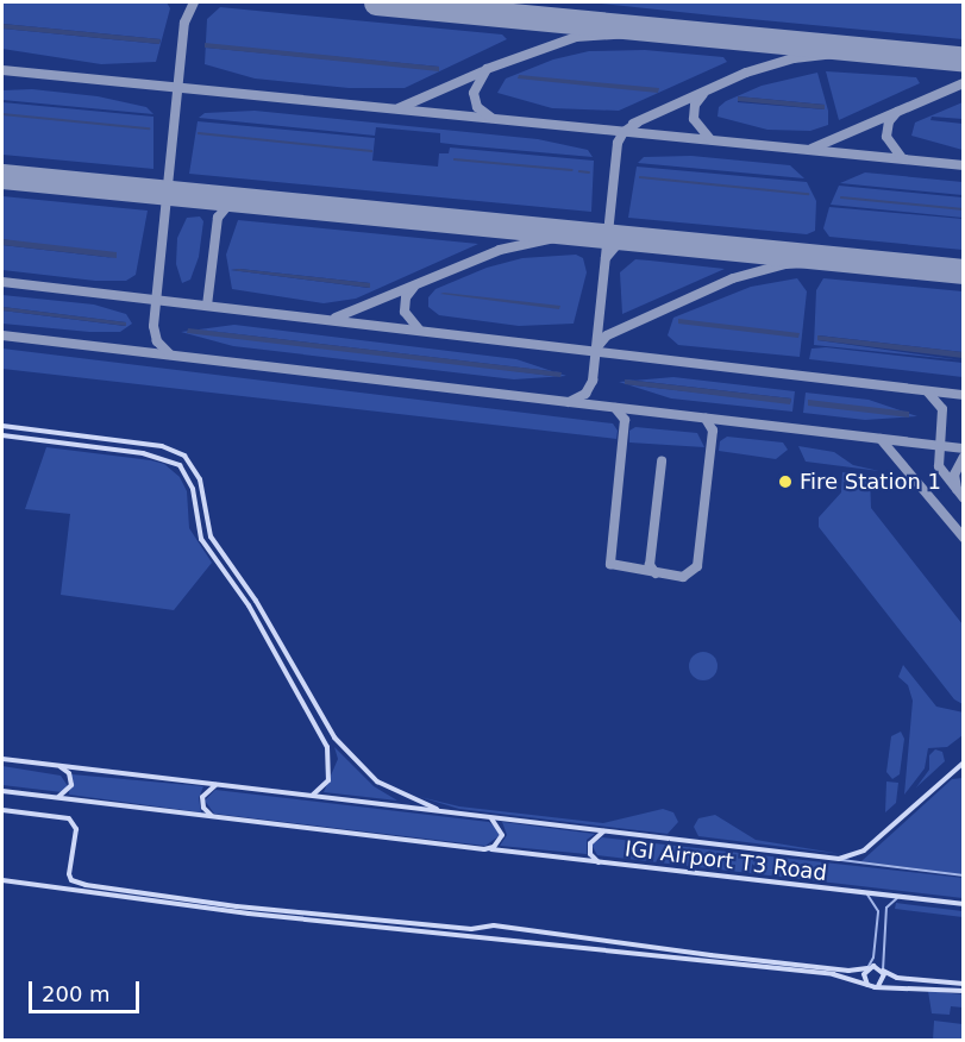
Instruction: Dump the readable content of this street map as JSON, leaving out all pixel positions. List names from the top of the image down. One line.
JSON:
{"streets":{"main road":["IGI Airport T3 Road"]},"places":["Fire Station 1"],"scale_bar":"200 m"}
